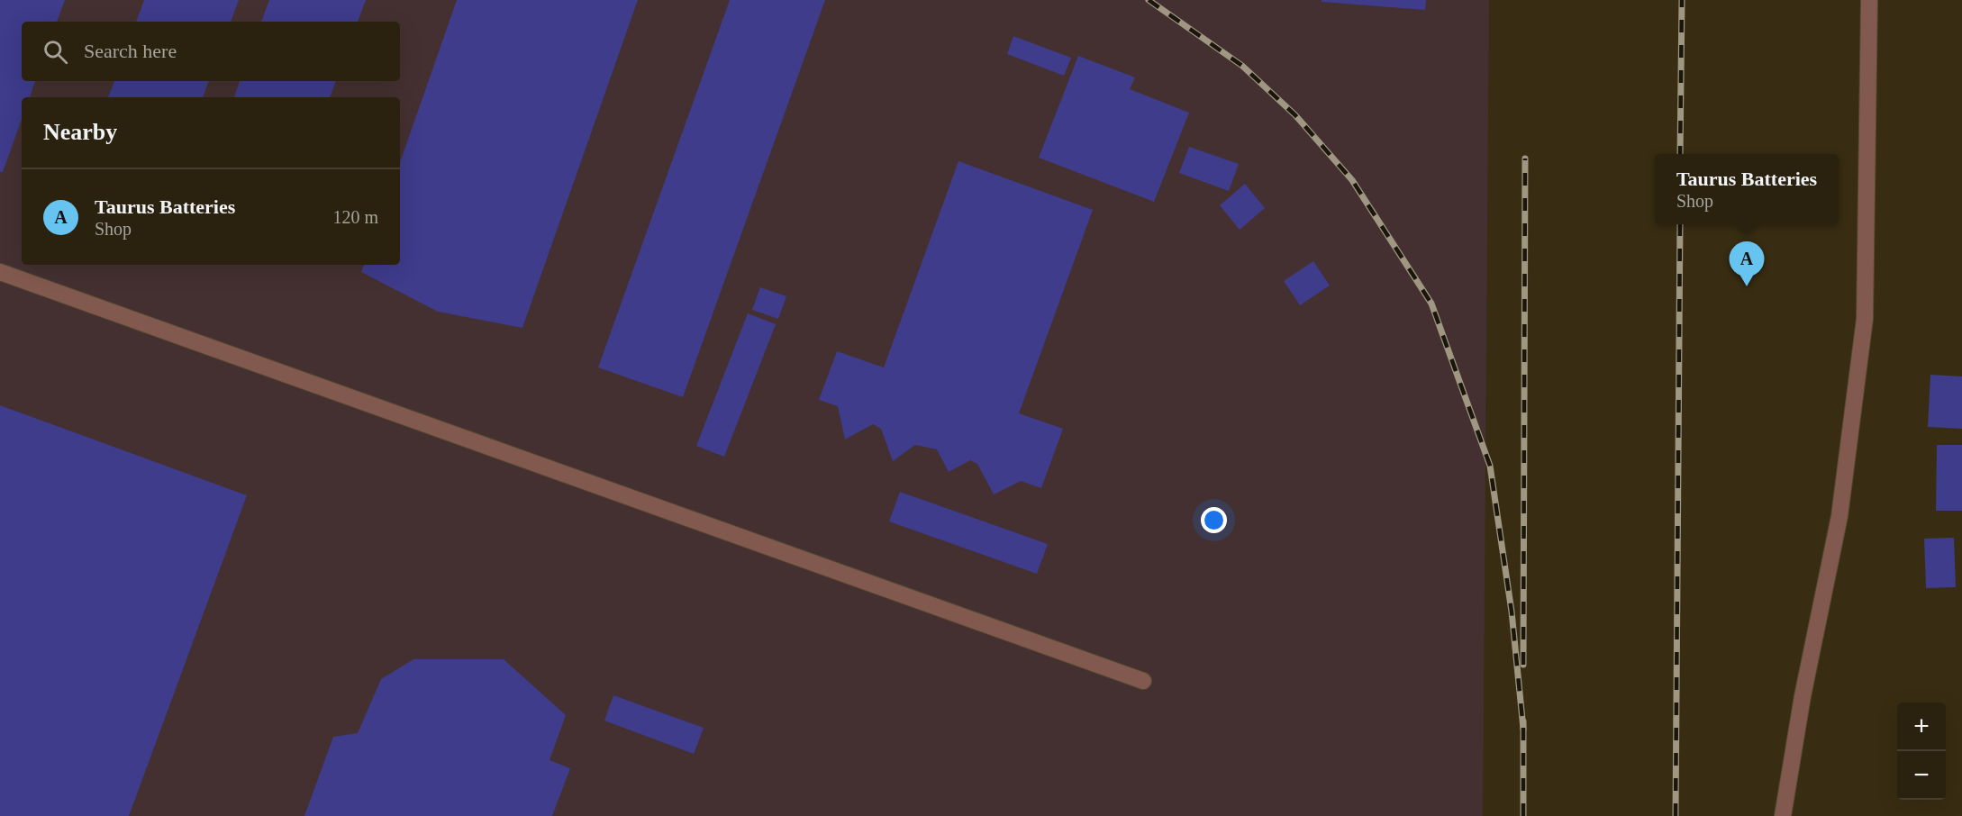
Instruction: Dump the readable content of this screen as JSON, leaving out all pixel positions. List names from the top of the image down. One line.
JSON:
{"page":{"search":"Search here","heading":"Nearby","popup":["Taurus Batteries","Shop"],"list":[{"mark":"A","name":"Taurus Batteries","note":"Shop","value":"120 m"}],"pins":"A","map_buttons":["+","−"]}}
